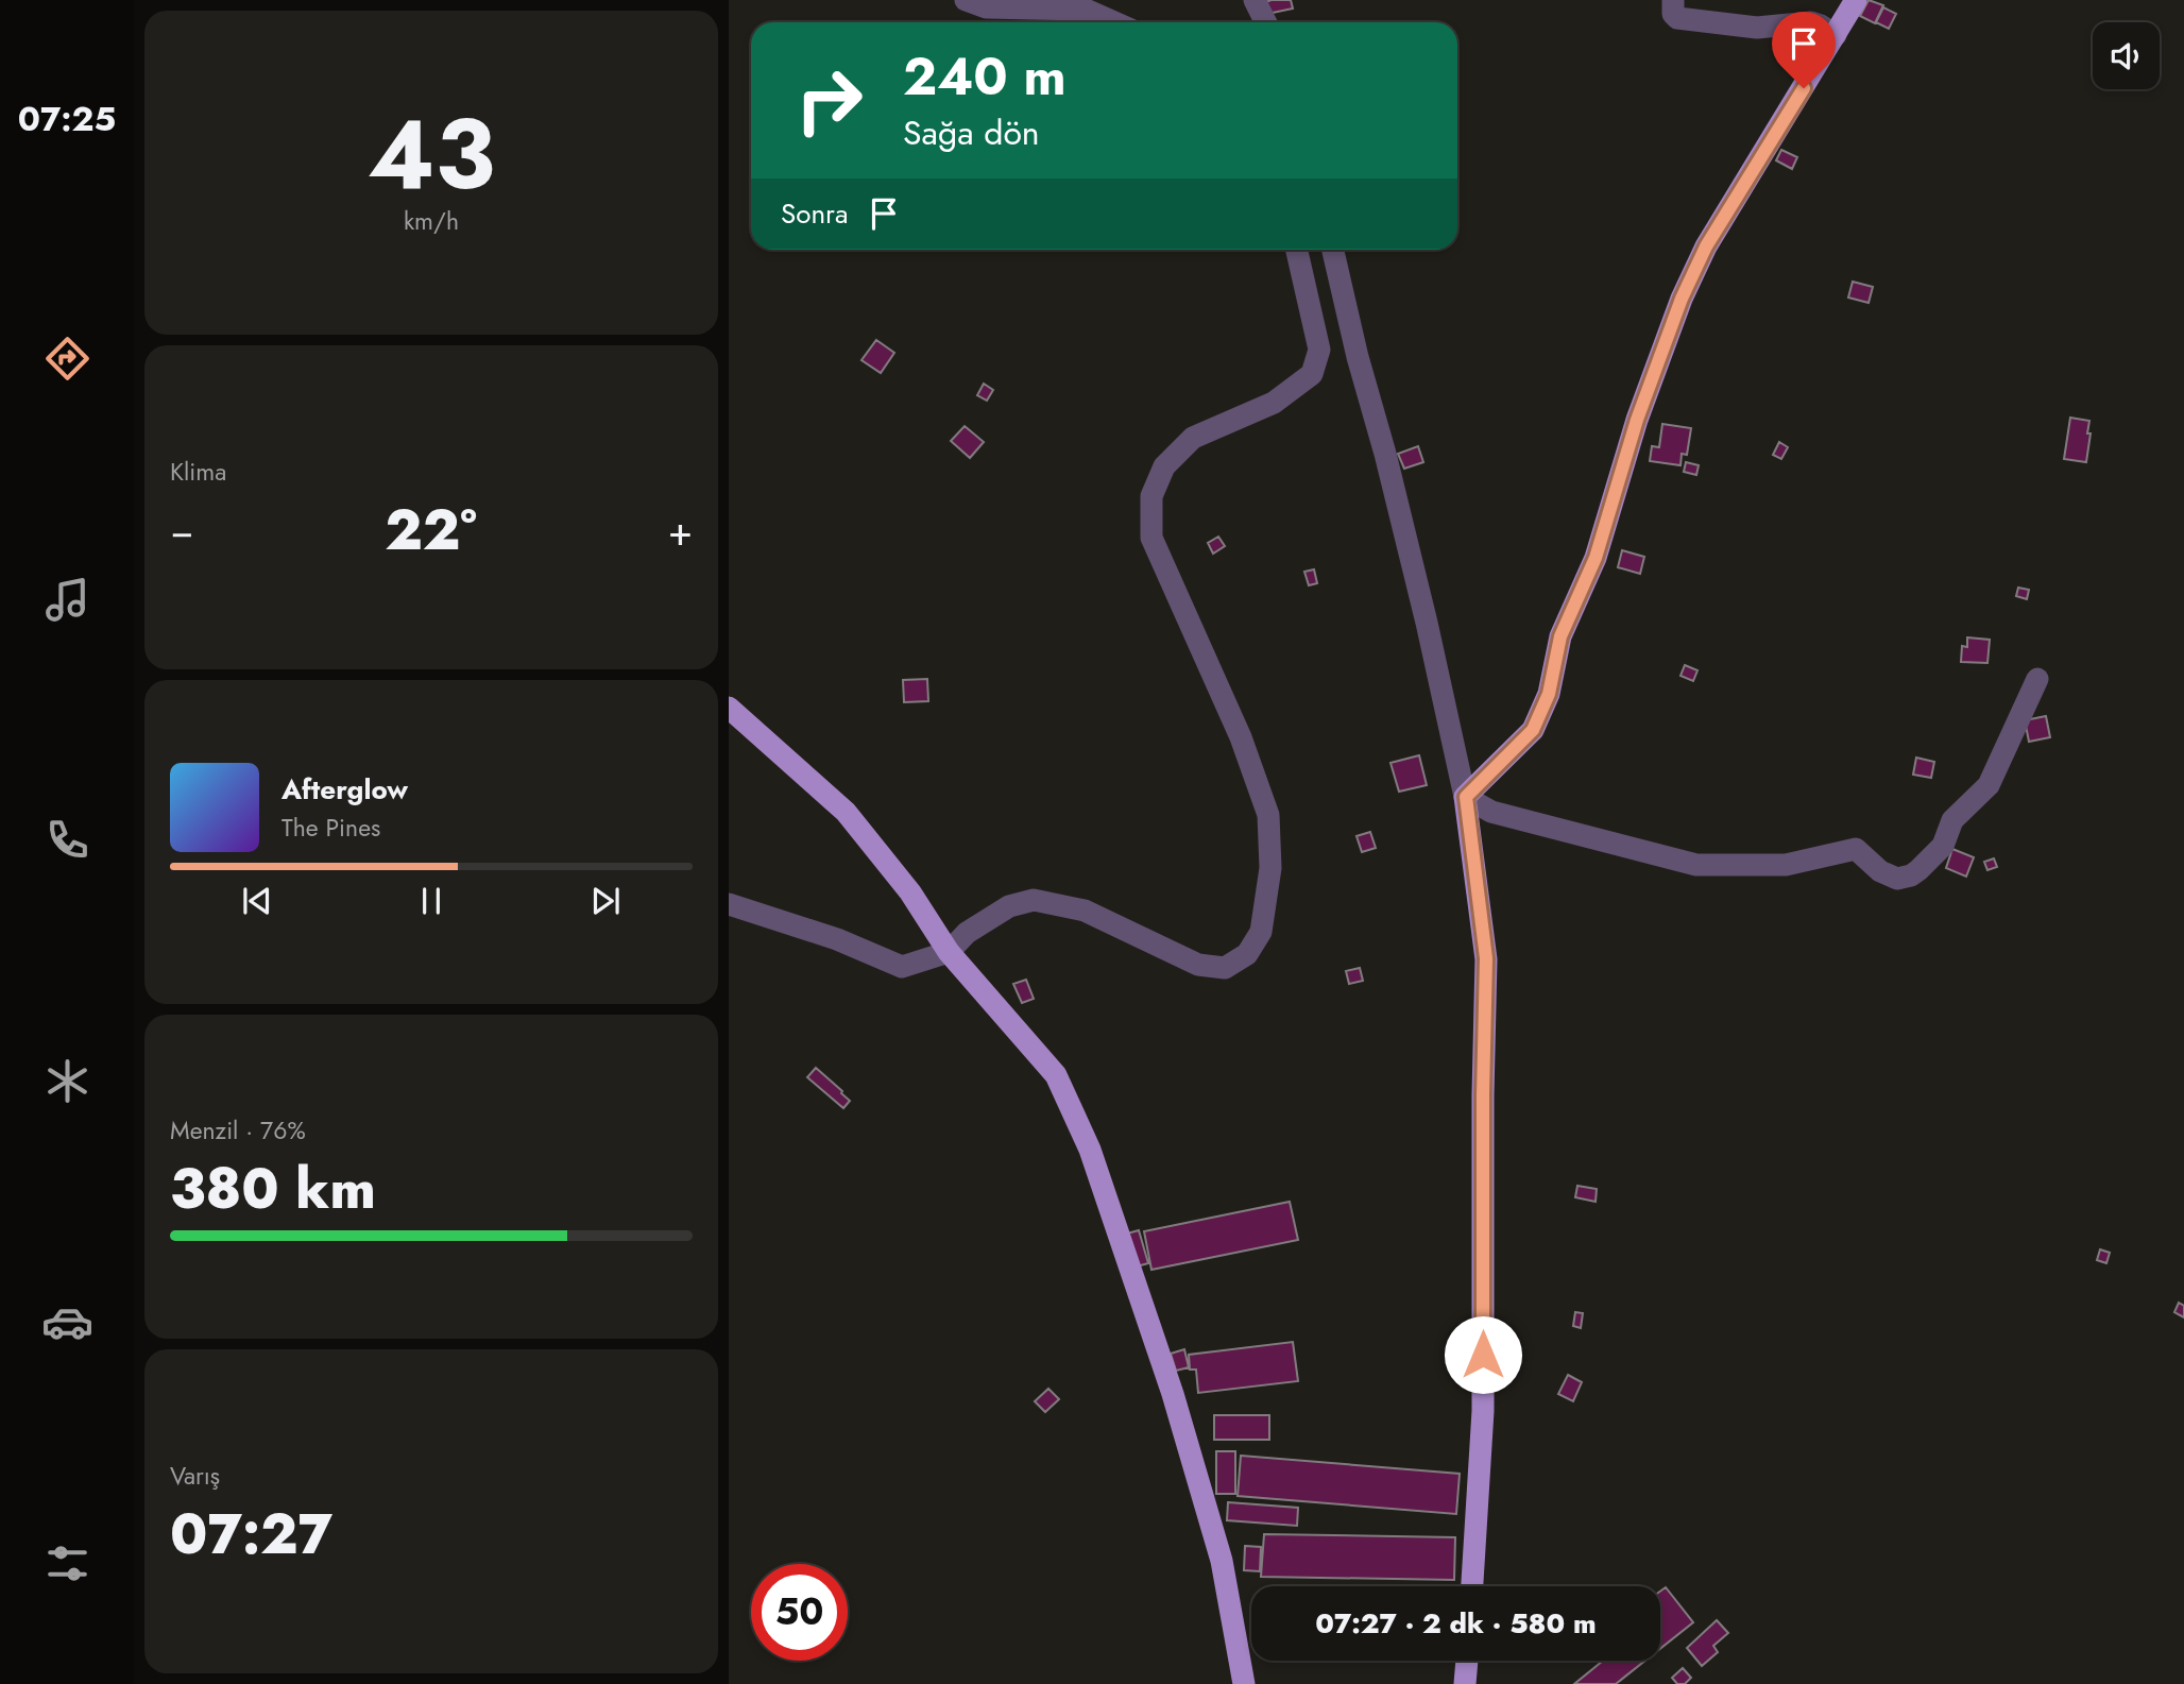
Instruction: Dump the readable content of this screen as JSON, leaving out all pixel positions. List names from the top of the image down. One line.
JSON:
{"page":{"tabs":"07:25","tile":[["43","km/h"],"Klima",["Menzil · 76%","380 km"],["Varış","07:27"]],"turn":["240 m","Sağa dön"],"then":"Sonra","heat":["−","22°","+"],"song":["Afterglow","The Pines"],"limit":"50","trip":"07:27 · 2 dk · 580 m"}}
